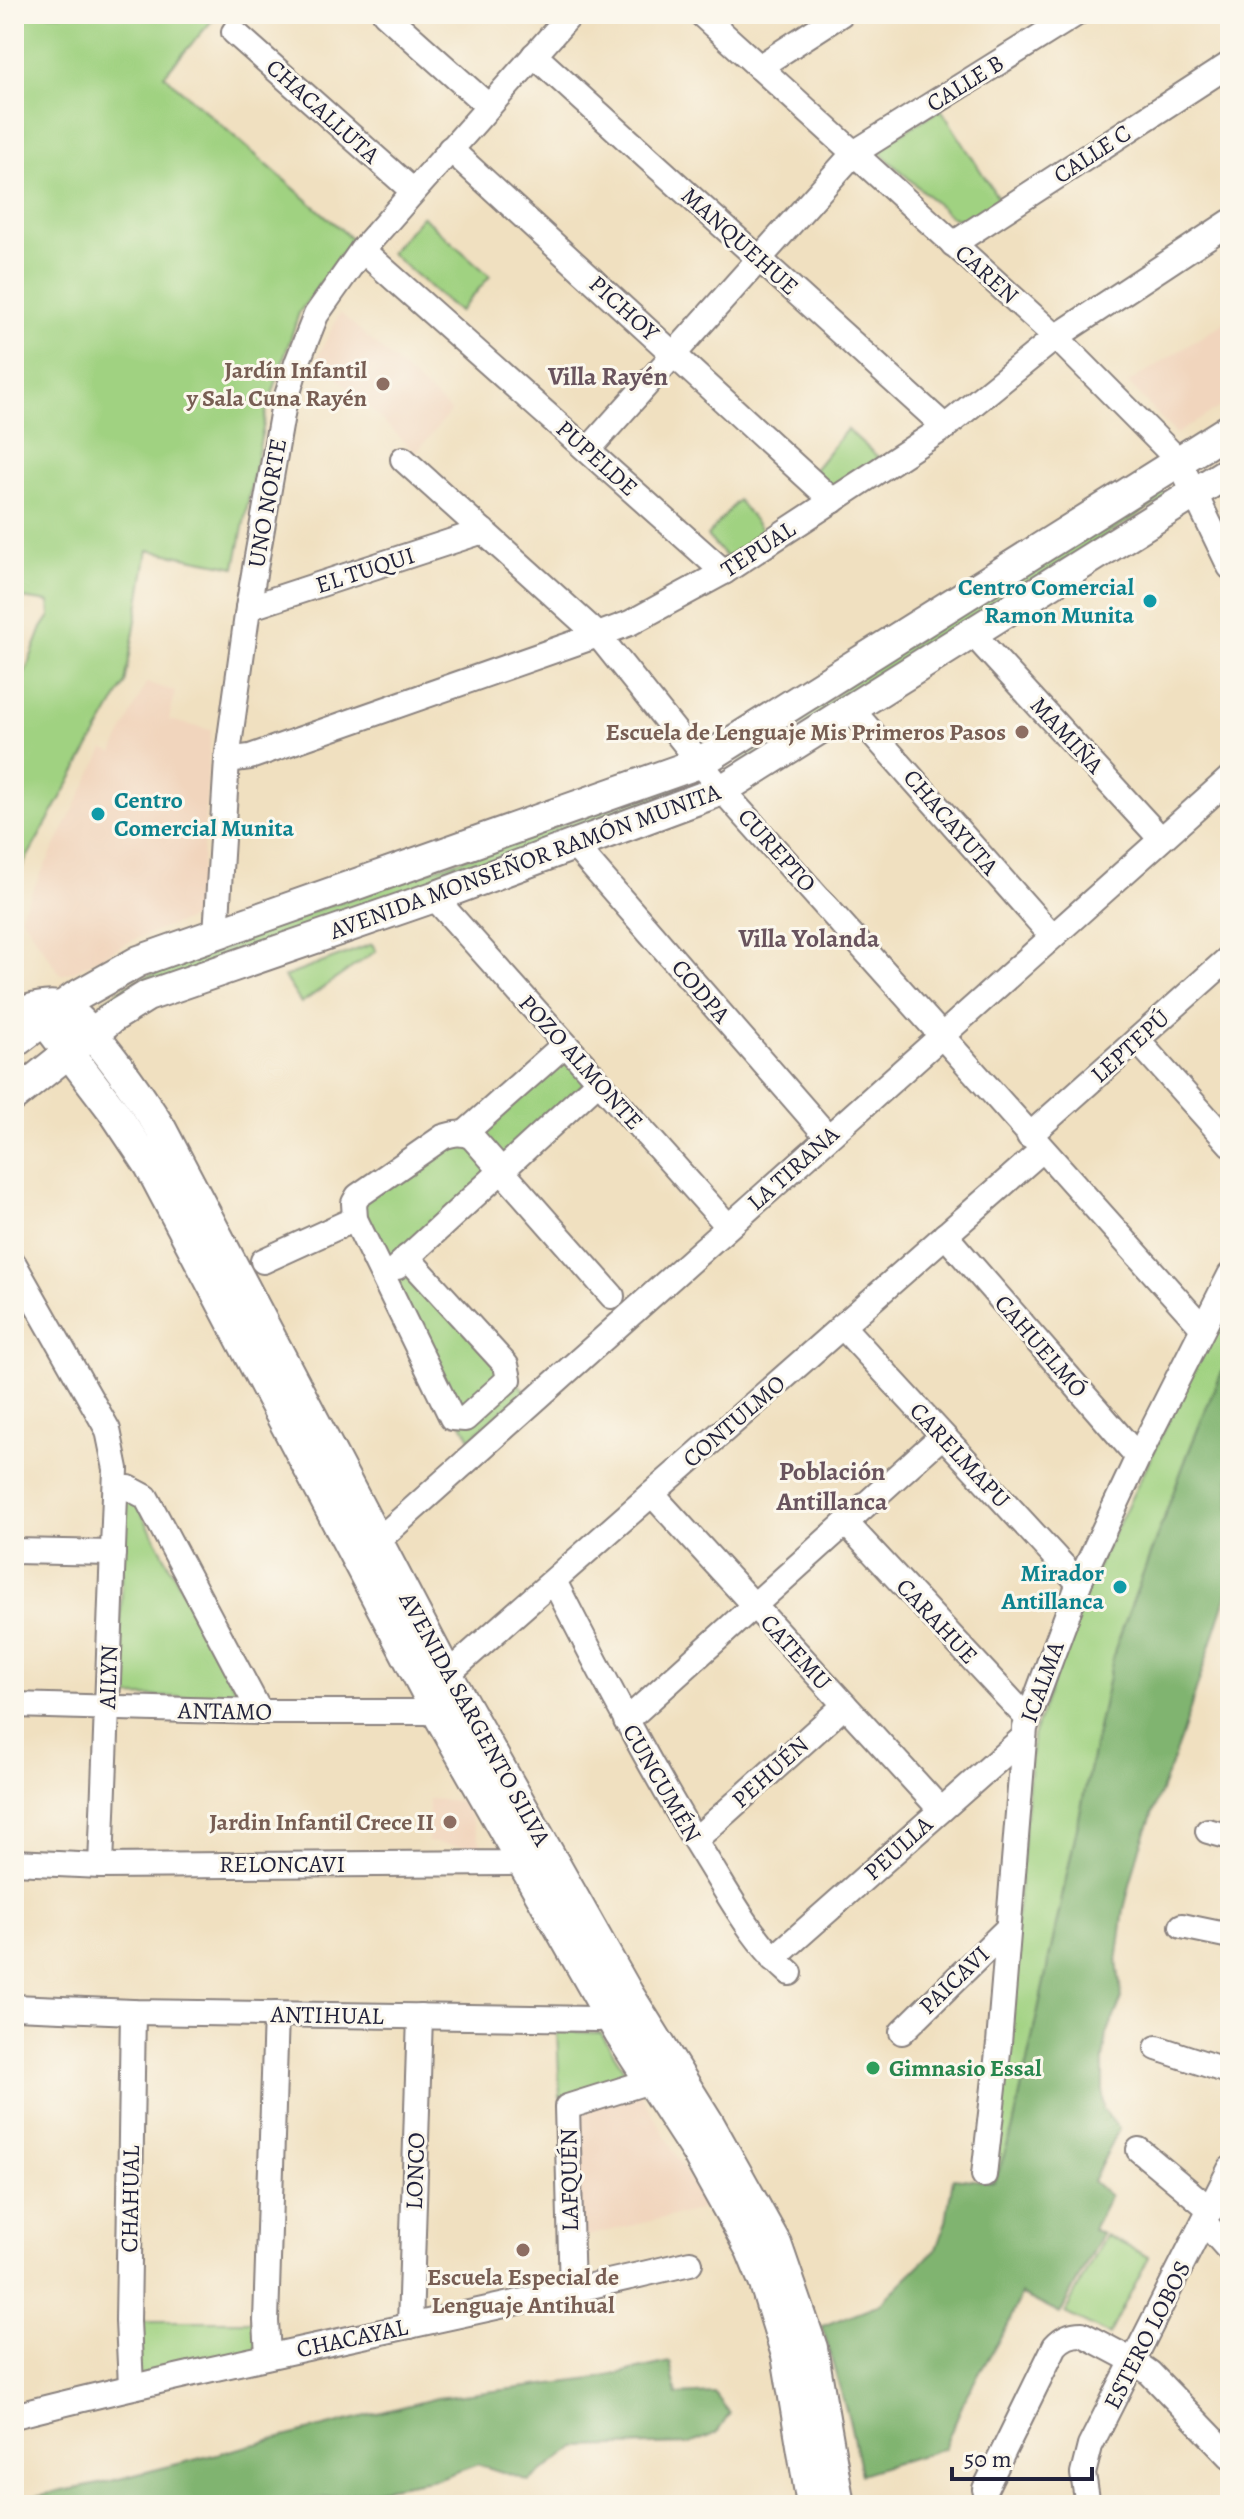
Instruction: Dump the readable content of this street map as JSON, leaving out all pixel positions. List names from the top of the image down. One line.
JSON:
{"streets":{"main road":["AVENIDA MONSEÑOR RAMÓN MUNITA","AVENIDA SARGENTO SILVA"],"street":["CALLE B","CHACALLUTA","CALLE C","MANQUEHUE","CAREN","PICHOY","PUPELDE","UNO NORTE","TEPUAL","EL TUQUI","MAMIÑA","CHACAYUTA","CUREPTO","CODPA","LEPTEPÚ","POZO ALMONTE","LA TIRANA","CAHUELMÓ","CONTULMO","CARELMAPU","CARAHUE","CATEMU","AILYN","ICALMA","ANTAMO","PEHUÉN","CUNCUMÉN","PEULLA","RELONCAVI","PAICAVI","ANTIHUAL","LONCO","LAFQUÉN","CHAHUAL","ESTERO LOBOS","CHACAYAL"]},"crossings":[["CALLE B","MANQUEHUE"],["CALLE B","CAREN"],["CALLE B","PICHOY"],["CALLE B","PUPELDE"],["CHACALLUTA","UNO NORTE"],["CALLE C","CAREN"],["MANQUEHUE","UNO NORTE"],["MANQUEHUE","TEPUAL"],["CAREN","TEPUAL"],["CAREN","AVENIDA MONSEÑOR RAMÓN MUNITA"],["PICHOY","UNO NORTE"],["PICHOY","TEPUAL"],["PUPELDE","UNO NORTE"],["PUPELDE","TEPUAL"],["UNO NORTE","TEPUAL"],["UNO NORTE","EL TUQUI"],["UNO NORTE","AVENIDA MONSEÑOR RAMÓN MUNITA"],["TEPUAL","CUREPTO"],["EL TUQUI","CUREPTO"],["MAMIÑA","AVENIDA MONSEÑOR RAMÓN MUNITA"],["MAMIÑA","LA TIRANA"],["CHACAYUTA","AVENIDA MONSEÑOR RAMÓN MUNITA"],["CHACAYUTA","LA TIRANA"],["CUREPTO","AVENIDA MONSEÑOR RAMÓN MUNITA"],["CUREPTO","LEPTEPÚ"],["CUREPTO","LA TIRANA"],["CUREPTO","CONTULMO"],["CUREPTO","ICALMA"],["AVENIDA MONSEÑOR RAMÓN MUNITA","CODPA"],["AVENIDA MONSEÑOR RAMÓN MUNITA","POZO ALMONTE"],["AVENIDA MONSEÑOR RAMÓN MUNITA","AVENIDA SARGENTO SILVA"],["CODPA","LA TIRANA"],["LEPTEPÚ","CONTULMO"],["POZO ALMONTE","LA TIRANA"],["LA TIRANA","AVENIDA SARGENTO SILVA"],["CAHUELMÓ","CONTULMO"],["CAHUELMÓ","ICALMA"],["CONTULMO","CARELMAPU"],["CONTULMO","CATEMU"],["CONTULMO","ANTAMO"],["CONTULMO","AVENIDA SARGENTO SILVA"],["CONTULMO","CUNCUMÉN"],["CARELMAPU","ICALMA"],["CARAHUE","ICALMA"],["CARAHUE","PEULLA"],["CATEMU","PEHUÉN"],["CATEMU","PEULLA"],["AILYN","ANTAMO"],["AILYN","RELONCAVI"],["ICALMA","PEULLA"],["ICALMA","PAICAVI"],["ANTAMO","AVENIDA SARGENTO SILVA"],["AVENIDA SARGENTO SILVA","RELONCAVI"],["AVENIDA SARGENTO SILVA","ANTIHUAL"],["AVENIDA SARGENTO SILVA","LAFQUÉN"],["PEHUÉN","CUNCUMÉN"],["CUNCUMÉN","PEULLA"],["ANTIHUAL","LONCO"],["ANTIHUAL","CHAHUAL"],["LONCO","CHACAYAL"],["LAFQUÉN","CHACAYAL"],["CHAHUAL","CHACAYAL"]],"districts":["Villa Rayén","Villa Yolanda","Población Antillanca"],"places":["Jardín Infantil y Sala Cuna Rayén","Centro Comercial Ramon Munita","Escuela de Lenguaje Mis Primeros Pasos","Centro Comercial Munita","Mirador Antillanca","Jardin Infantil Crece II","Gimnasio Essal","Escuela Especial de Lenguaje Antihual"],"scale_bar":"50 m"}
